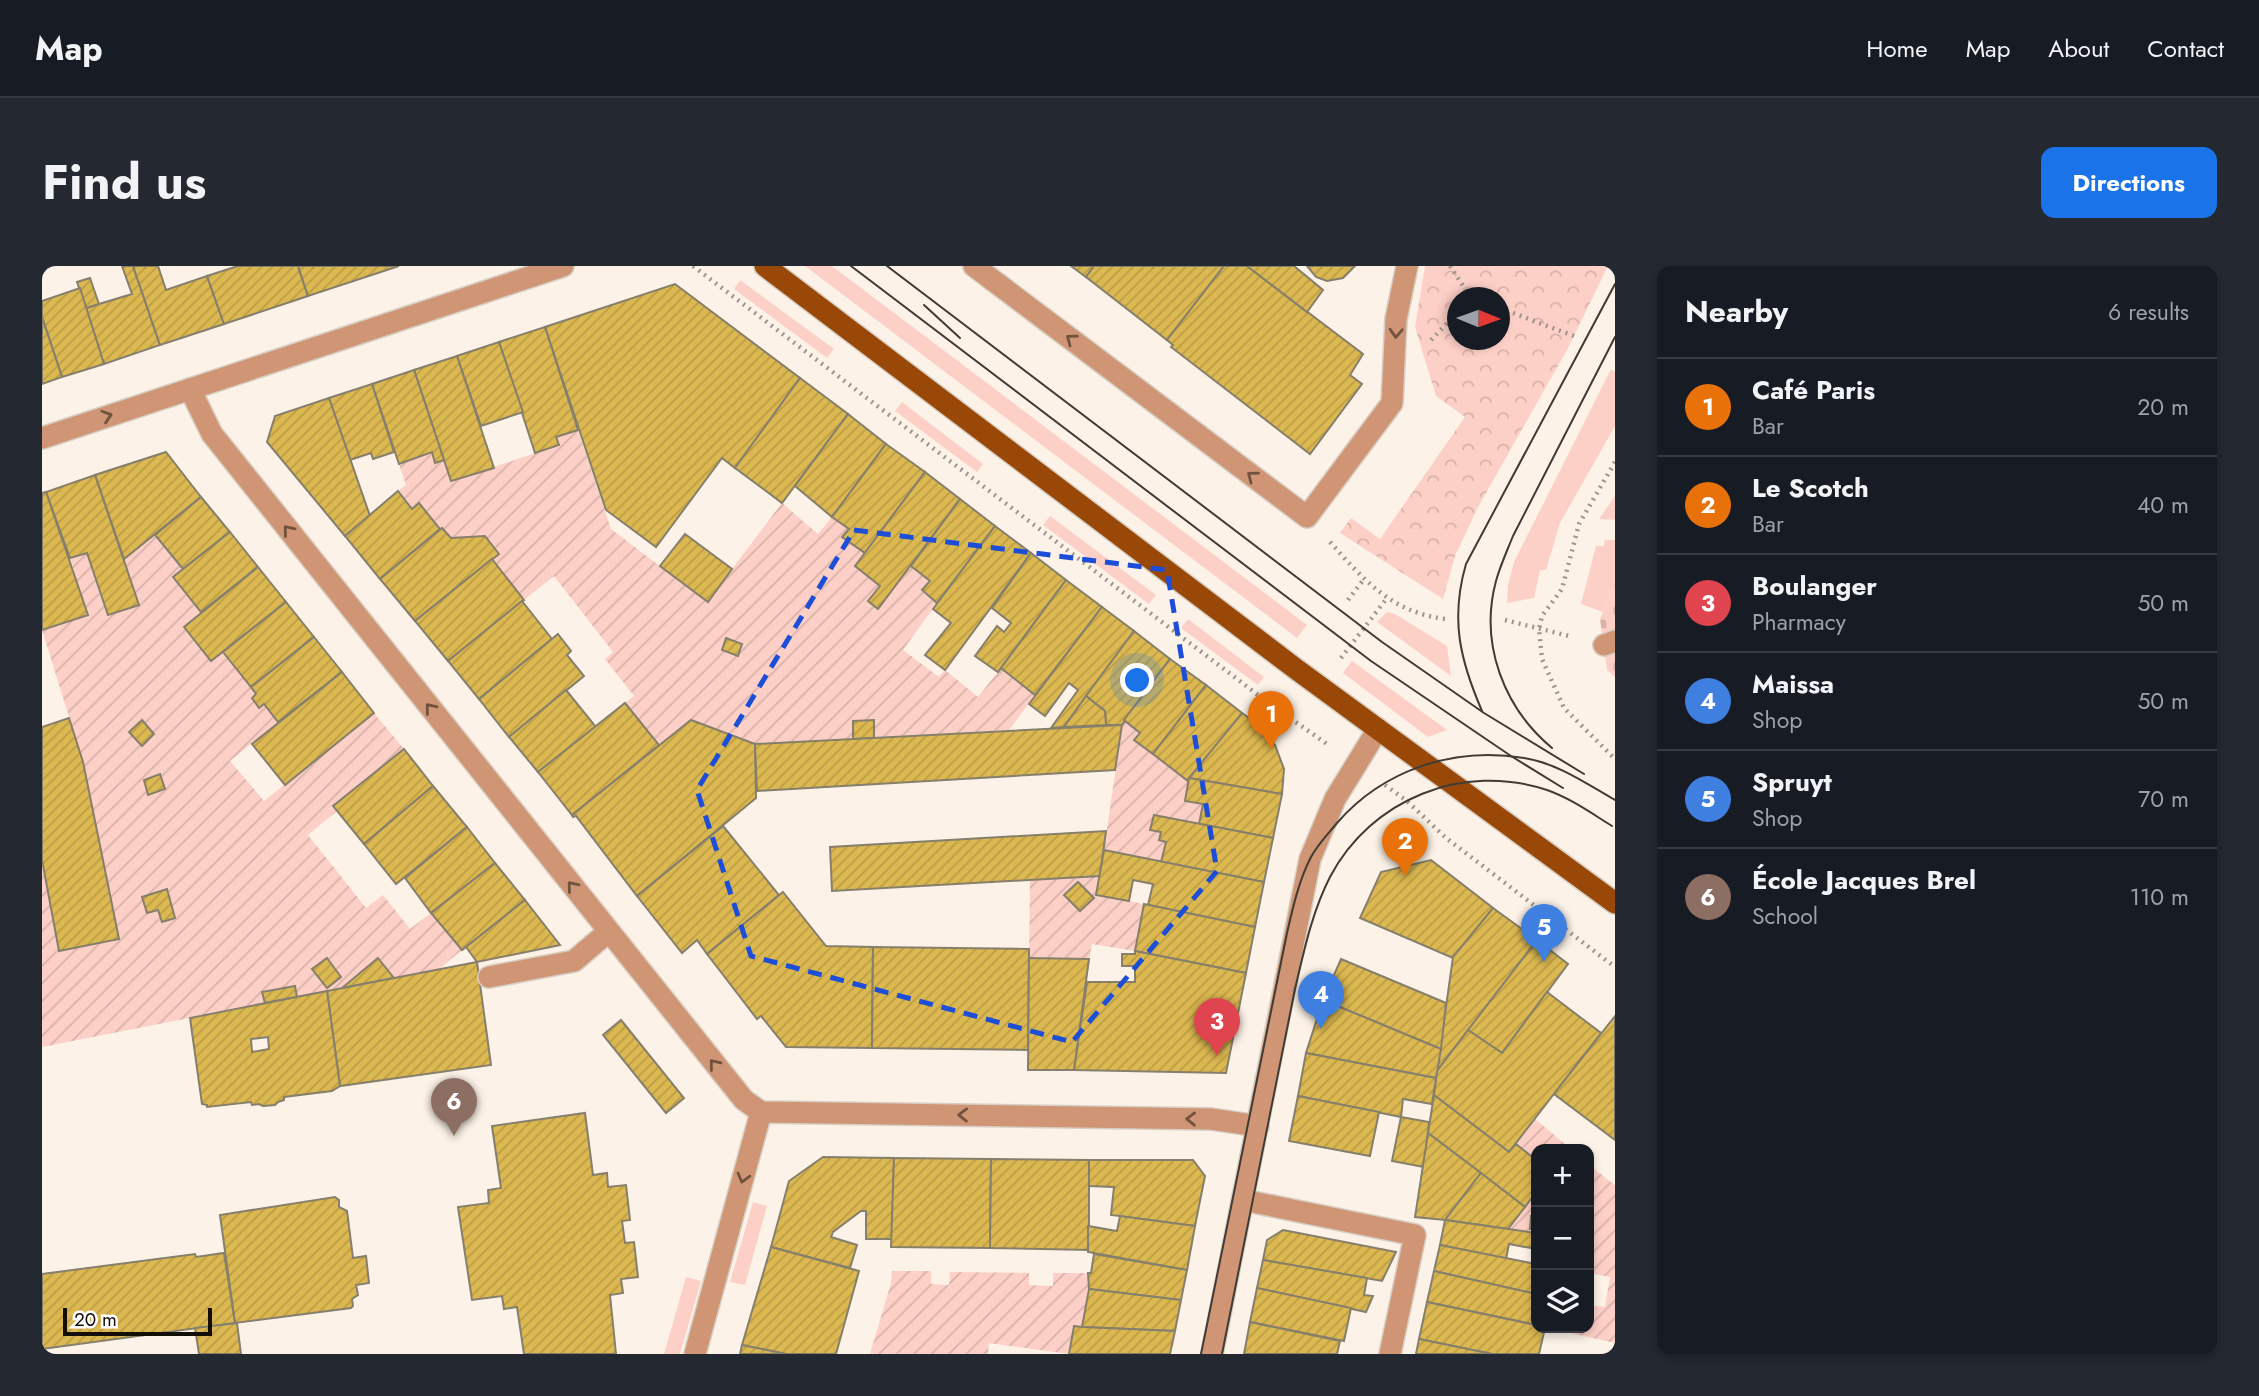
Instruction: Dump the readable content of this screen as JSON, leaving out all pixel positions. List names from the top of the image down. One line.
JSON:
{"scale_bar":"20 m","north":"right","page":{"header":"Map","nav":["Home","Map","About","Contact"],"title":"Find us","buttons":"Directions","heading":["Nearby","6 results"],"list":[{"mark":"1","name":"Café Paris","note":"Bar","value":"20 m"},{"mark":"2","name":"Le Scotch","note":"Bar","value":"40 m"},{"mark":"3","name":"Boulanger","note":"Pharmacy","value":"50 m"},{"mark":"4","name":"Maissa","note":"Shop","value":"50 m"},{"mark":"5","name":"Spruyt","note":"Shop","value":"70 m"},{"mark":"6","name":"École Jacques Brel","note":"School","value":"110 m"}],"pins":["1","2","5","4","3","6"],"map_buttons":["+","−"],"scale":"20 m"}}
